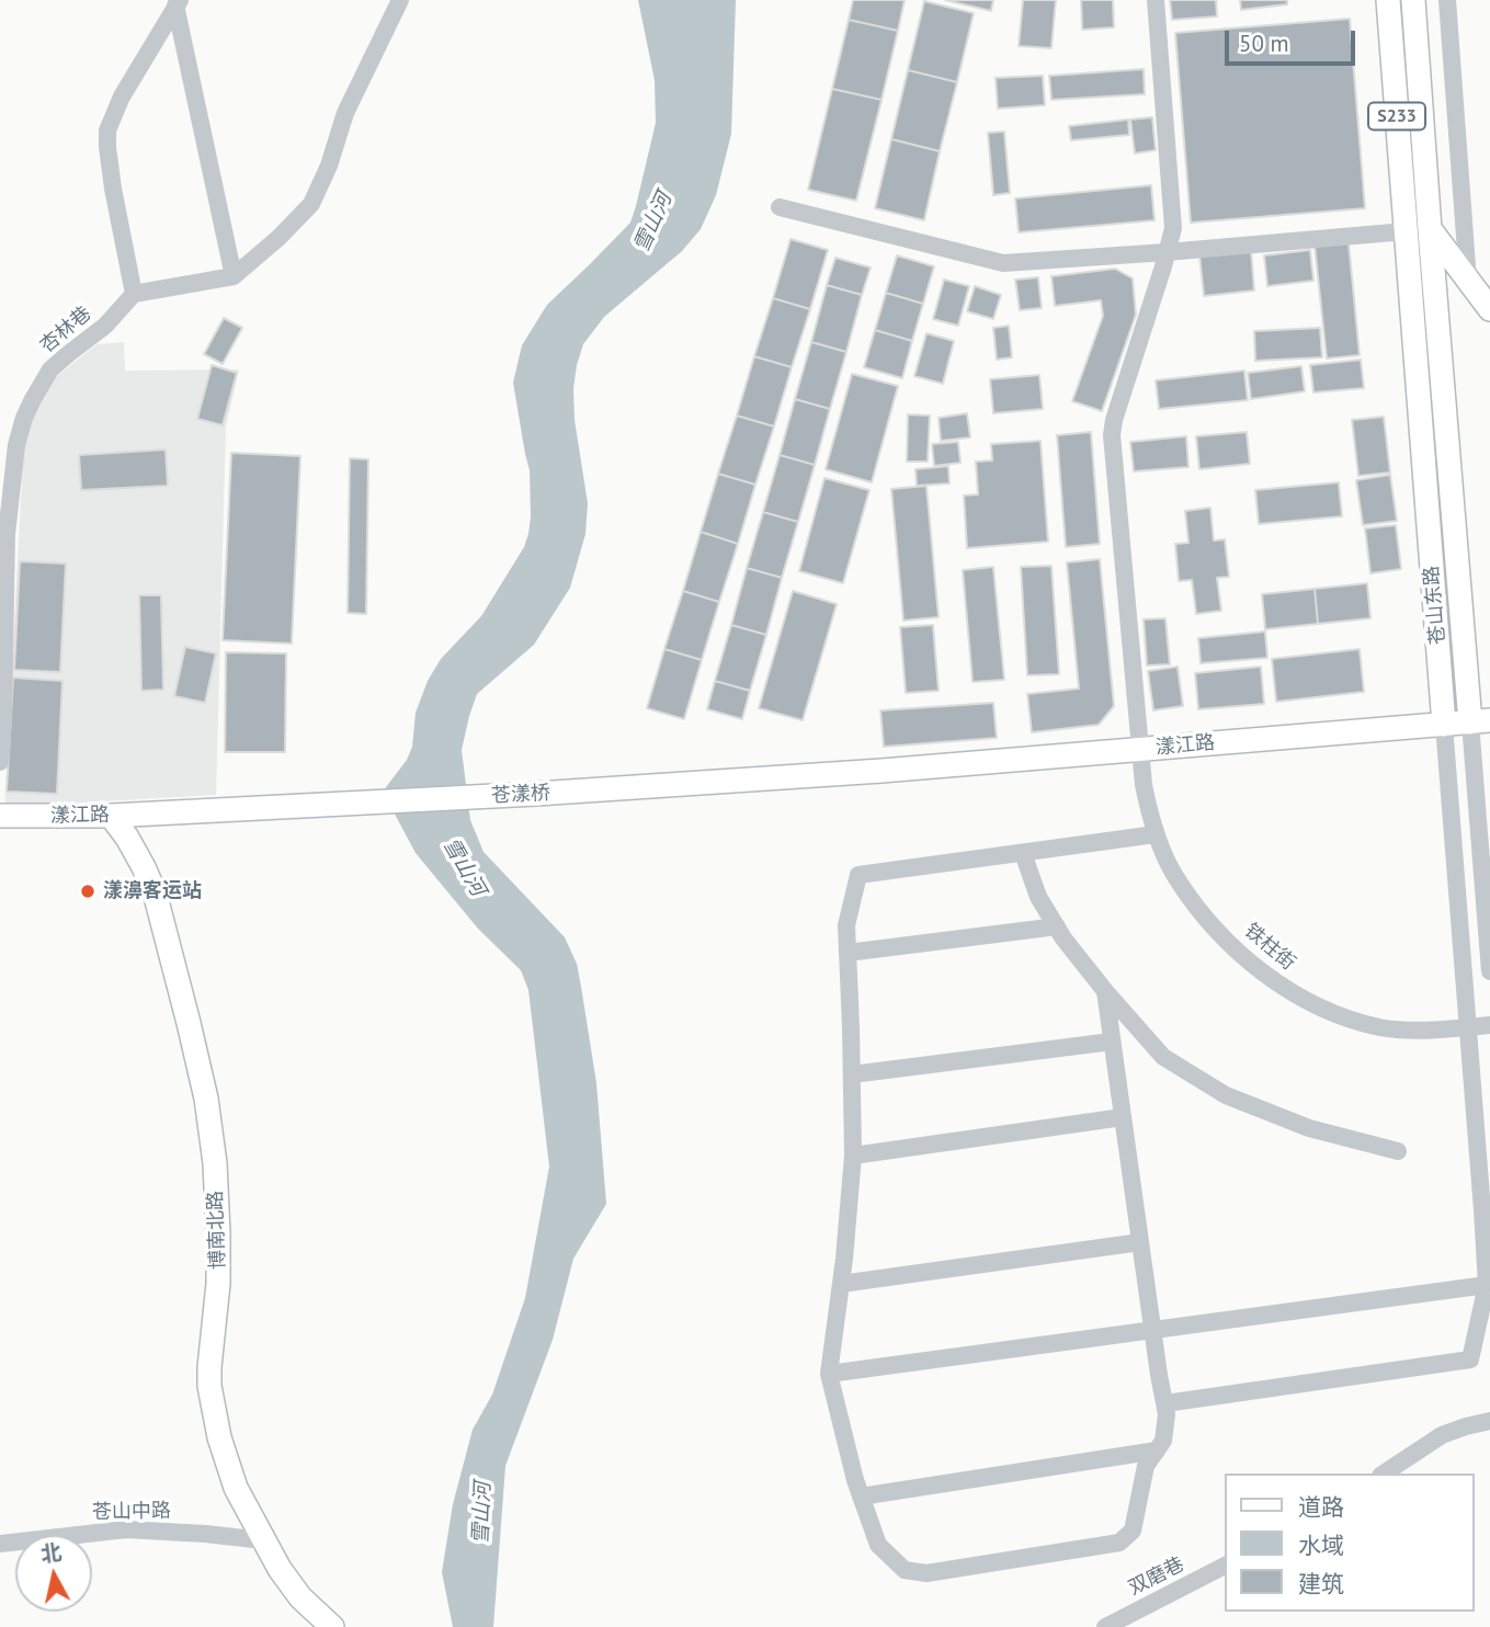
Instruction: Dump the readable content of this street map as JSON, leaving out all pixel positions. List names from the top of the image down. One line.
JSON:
{"streets":{"main road":["S233","苍山东路","漾江路","苍漾桥","博南北路"],"street":["杏林巷","铁柱街","苍山中路","双磨巷"]},"crossings":[["苍山东路","漾江路"],["苍山东路","铁柱街"],["漾江路","苍漾桥"],["漾江路","铁柱街"],["漾江路","博南北路"],["博南北路","苍山中路"]],"water":["雪山河"],"places":["漾濞客运站"],"legend":["道路","水域","建筑"],"scale_bar":"50 m","north":"top"}
